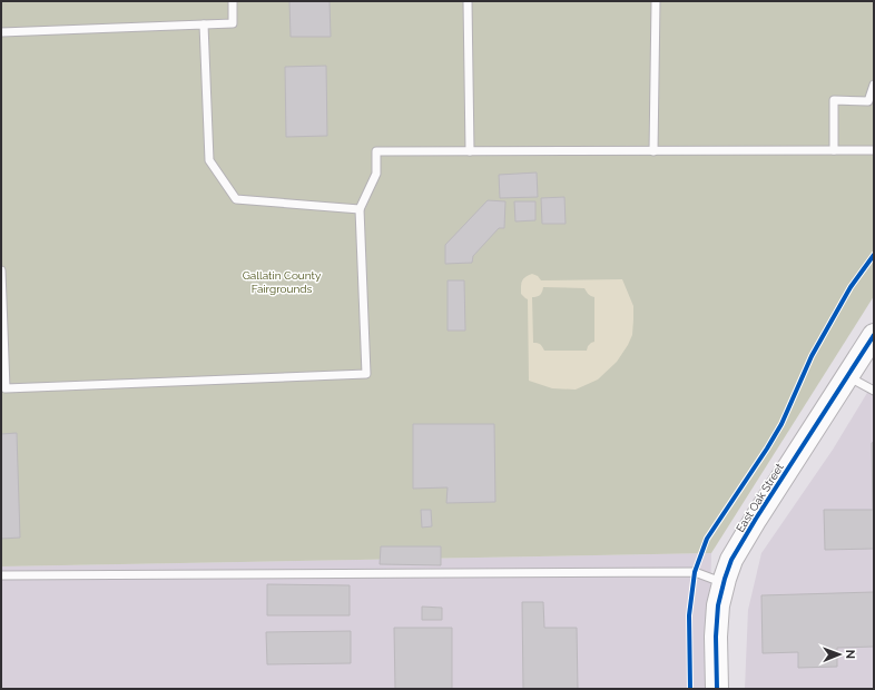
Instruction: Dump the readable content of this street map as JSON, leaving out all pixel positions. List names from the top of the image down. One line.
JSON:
{"streets":{"street":["East Oak Street"]},"parks":["Gallatin County Fairgrounds"],"north":"right"}
